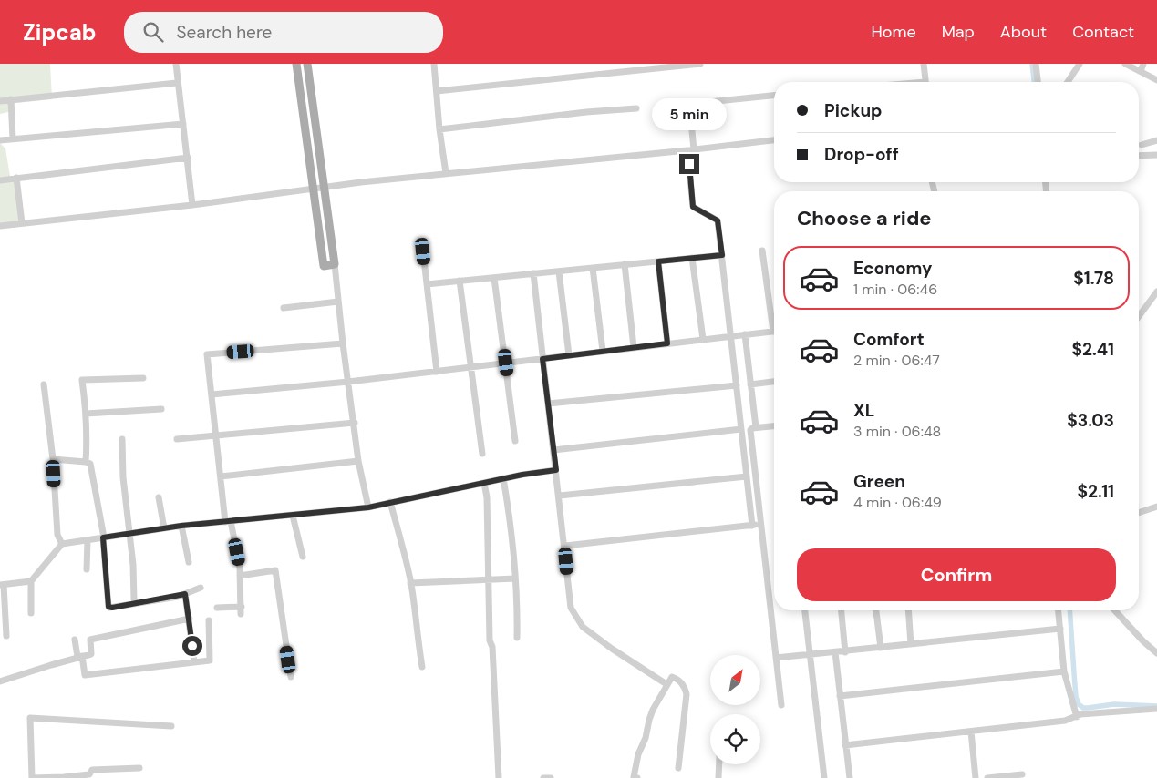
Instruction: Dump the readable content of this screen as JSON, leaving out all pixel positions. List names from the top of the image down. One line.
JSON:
{"north":"top right","page":{"header":"Zipcab","search":"Search here","nav":["Home","Map","About","Contact"],"banner":["Pickup","Drop-off"],"bubble":"5 min","heading":"Choose a ride","list":[{"name":"Economy","note":"1 min · 06:46","value":"$1.78"},{"name":"Comfort","note":"2 min · 06:47","value":"$2.41"},{"name":"XL","note":"3 min · 06:48","value":"$3.03"},{"name":"Green","note":"4 min · 06:49","value":"$2.11"}],"buttons":"Confirm"}}
